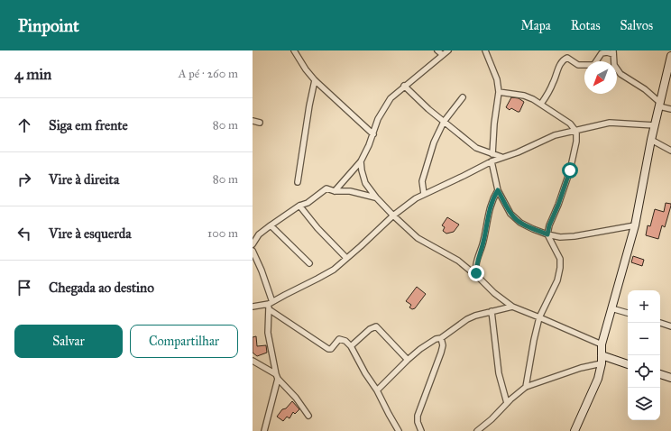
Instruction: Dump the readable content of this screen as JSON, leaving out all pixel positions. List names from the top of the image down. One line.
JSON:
{"north":"bottom left","page":{"header":"Pinpoint","nav":["Mapa","Rotas","Salvos"],"heading":["4 min","A pé · 260 m"],"list":[["Siga em frente","80 m"],["Vire à direita","80 m"],["Vire à esquerda","100 m"],"Chegada ao destino"],"map_buttons":["+","−"],"buttons":["Salvar","Compartilhar"]}}
